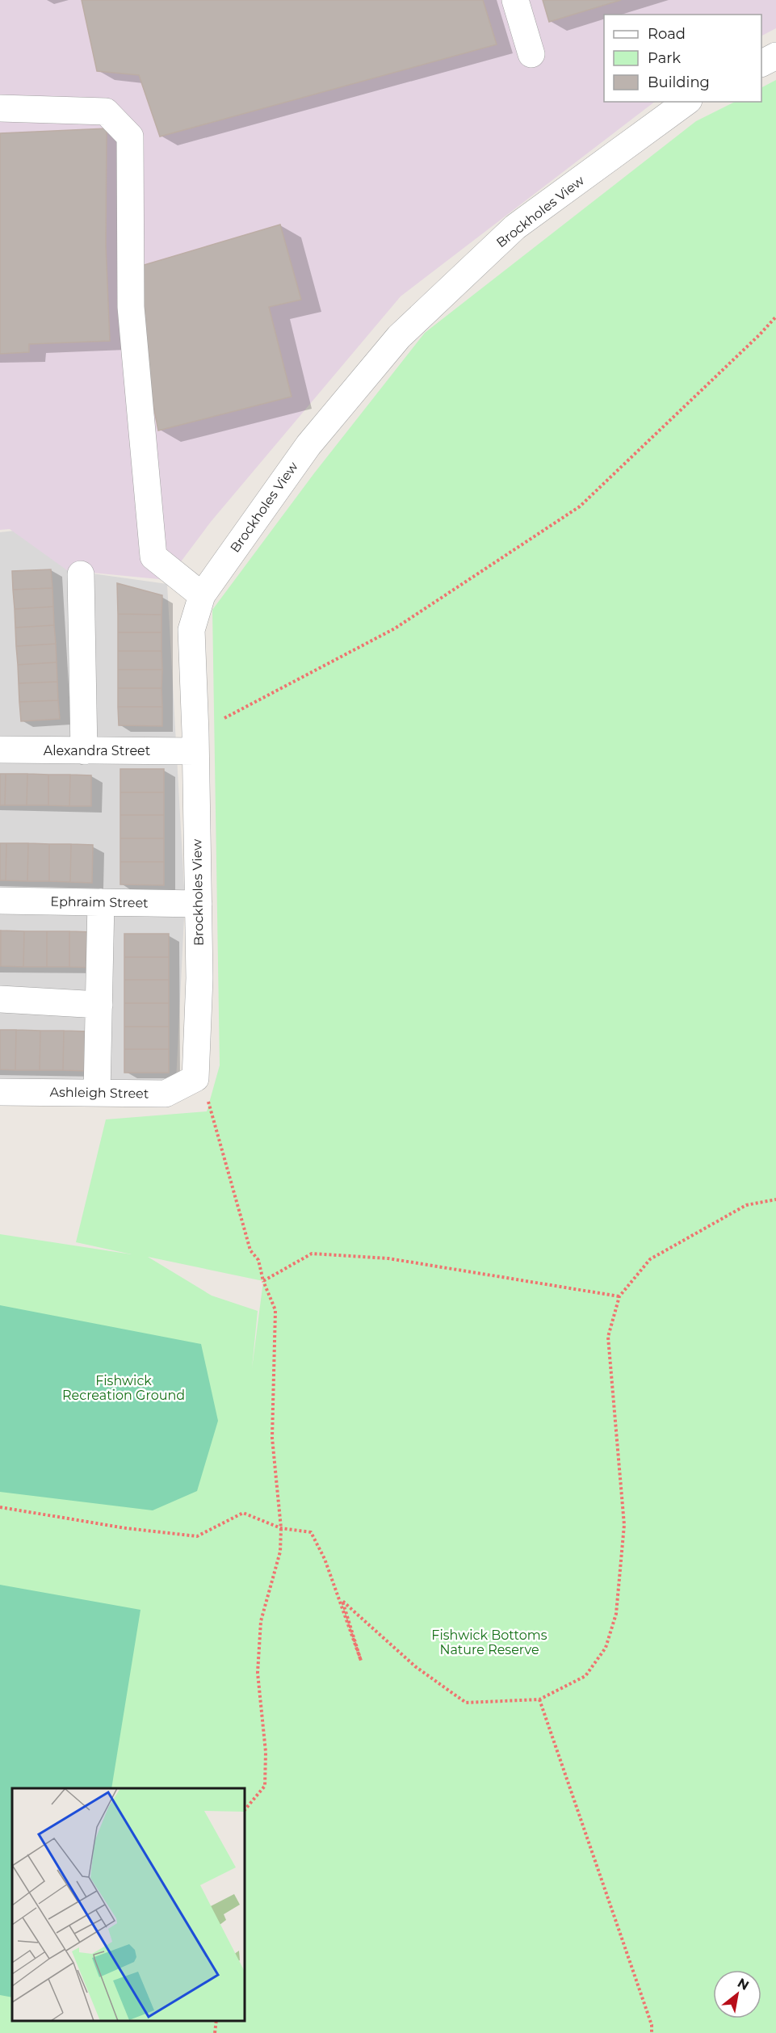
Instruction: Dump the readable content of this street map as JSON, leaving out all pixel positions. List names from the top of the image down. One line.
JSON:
{"streets":{"street":["Brockholes View","Alexandra Street","Ephraim Street","Ashleigh Street"]},"crossings":[["Brockholes View","Alexandra Street"],["Brockholes View","Ephraim Street"],["Brockholes View","Ashleigh Street"]],"parks":["Fishwick Recreation Ground","Fishwick Bottoms Nature Reserve"],"legend":["Road","Park","Building"],"north":"top right"}
